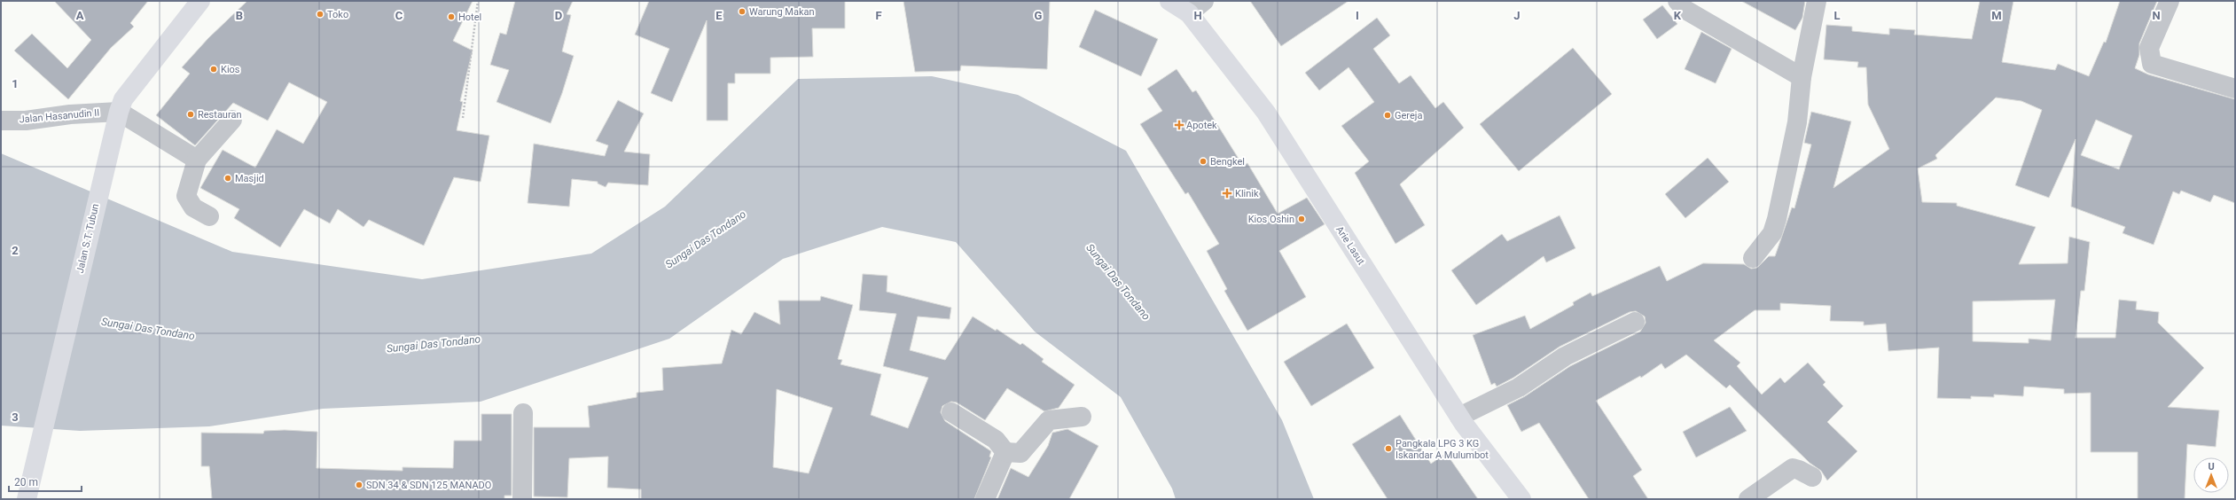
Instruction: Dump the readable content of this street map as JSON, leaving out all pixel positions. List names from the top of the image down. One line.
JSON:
{"streets":{"main road":["Jalan S.T. Tubun","Arie Lasut"],"street":["Jalan Hasanudin II"]},"crossings":[["Jalan Hasanudin II","Jalan S.T. Tubun"]],"water":["Sungai Das Tondano"],"places":{"other":["Warung Makan","Toko","Hotel","Kios","Restauran","Gereja","Bengkel","Masjid","Kios Oshin","Pangkala LPG 3 KG Iskandar A Mulumbot","SDN 34 & SDN 125 MANADO"],"health":["Apotek","Klinik"]},"scale_bar":"20 m","north":"top","grid":{"columns":["A","B","C","D","E","F","G","H","I","J","K","L","M","N"],"rows":["1","2","3"]}}
